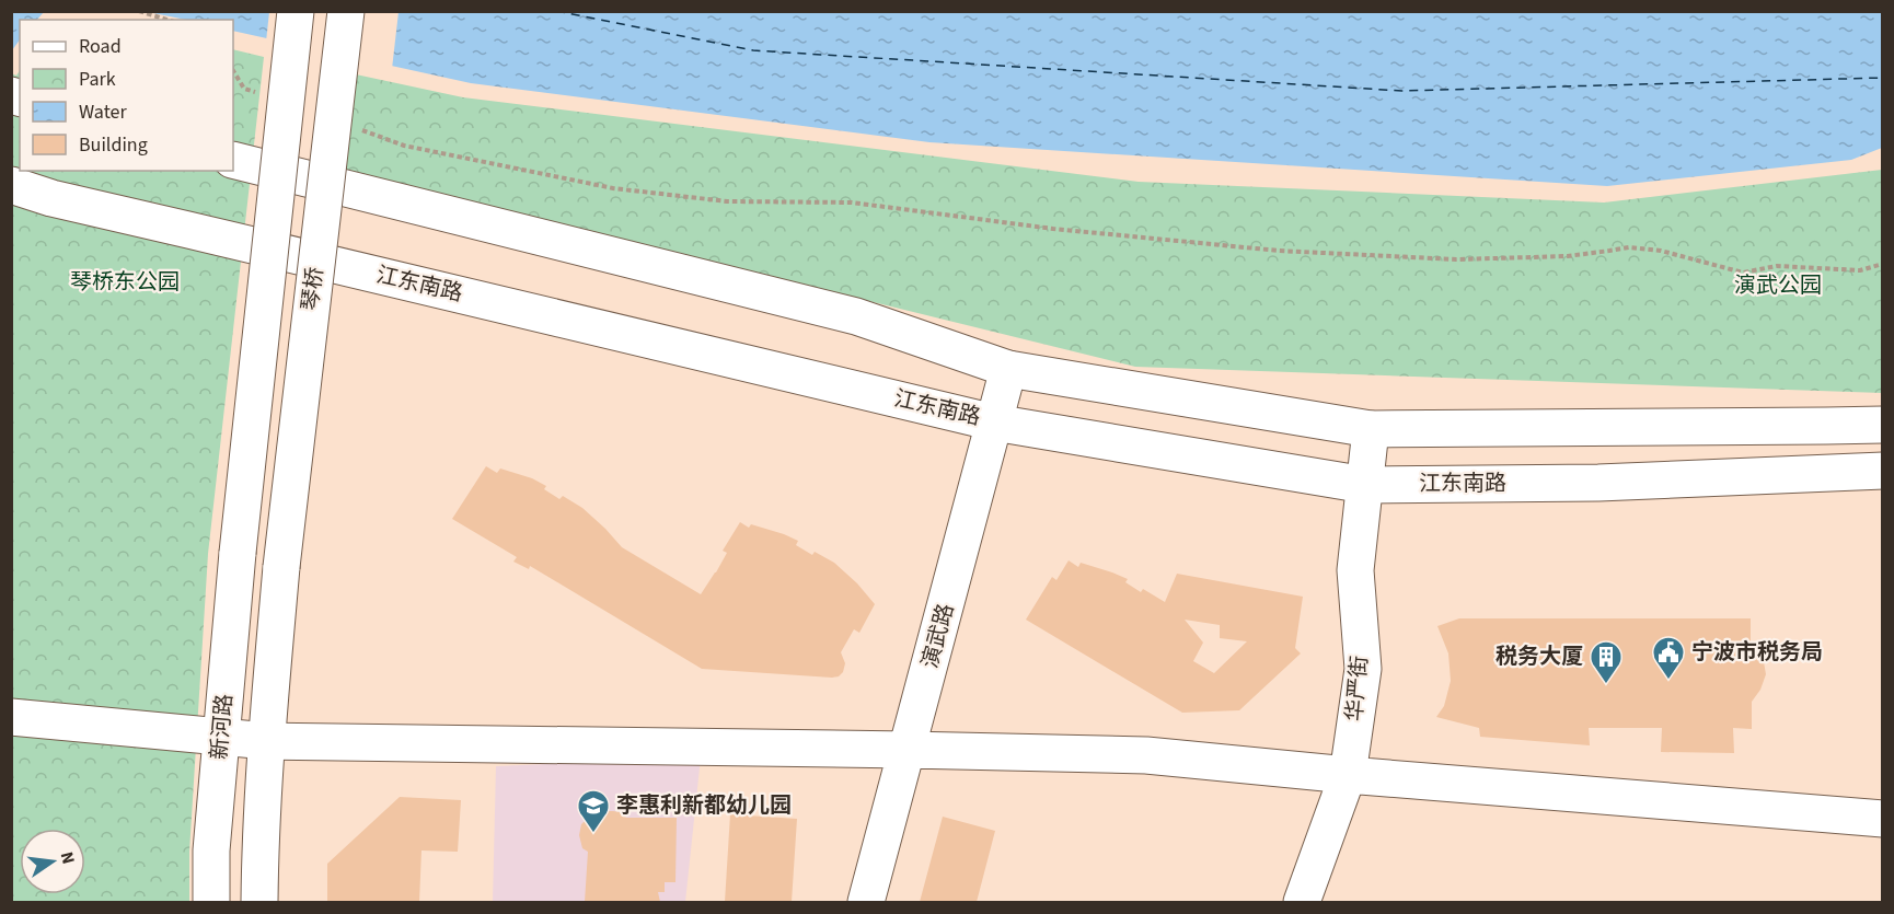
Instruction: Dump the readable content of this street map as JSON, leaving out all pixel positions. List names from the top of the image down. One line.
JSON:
{"streets":{"main road":["江东南路","琴桥","演武路","华严街","新河路"]},"crossings":[["江东南路","演武路"],["江东南路","华严街"]],"parks":["琴桥东公园","演武公园"],"places":{"public building":["宁波市税务局"],"building":["税务大厦"],"school or university":["李惠利新都幼儿园"]},"legend":["Road","Park","Water","Building"],"north":"right"}
